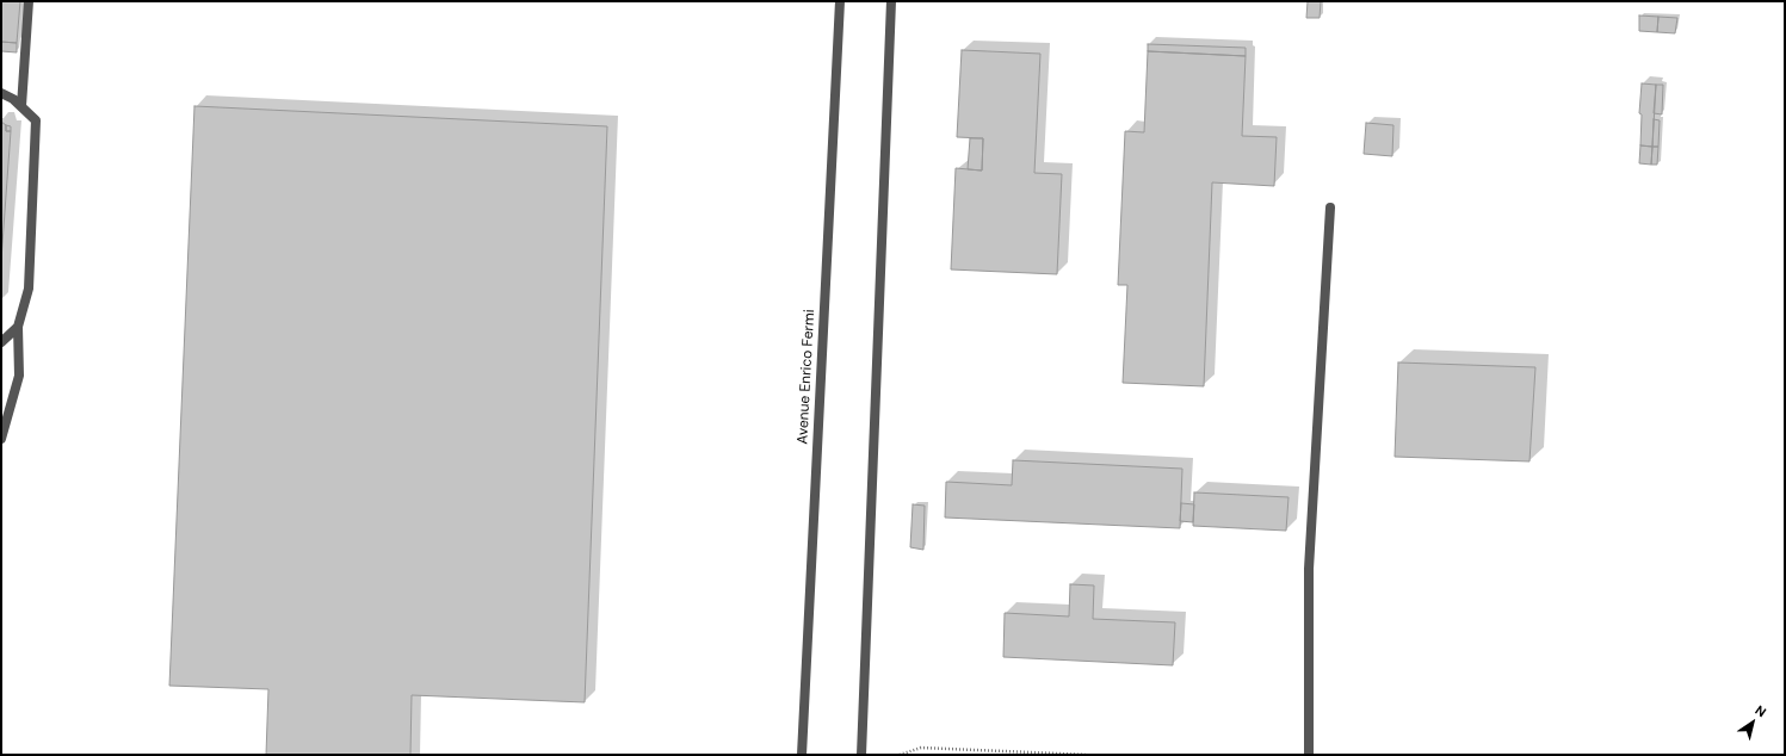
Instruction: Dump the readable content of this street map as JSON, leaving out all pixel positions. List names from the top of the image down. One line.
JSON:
{"streets":{"street":["Avenue Enrico Fermi"]},"north":"top right"}
